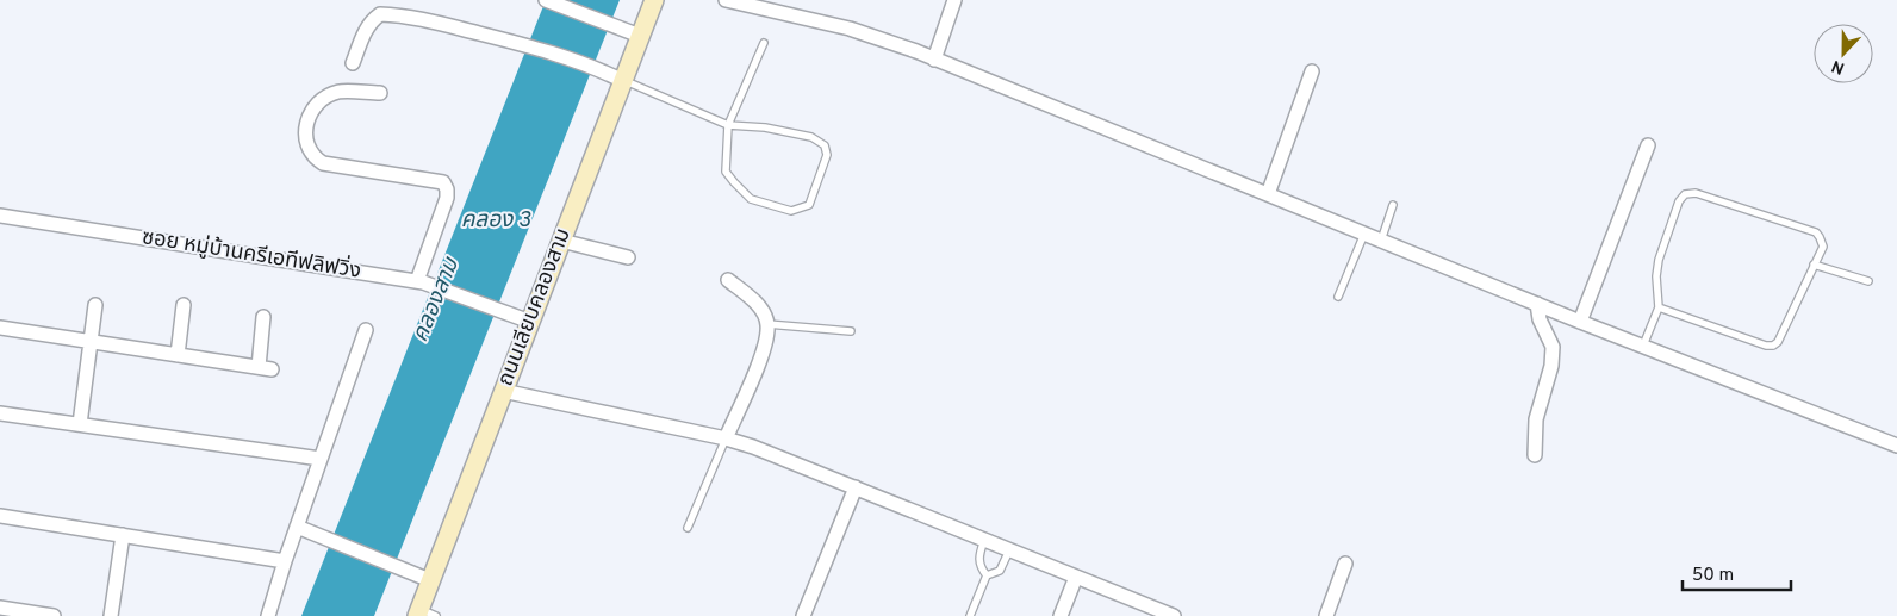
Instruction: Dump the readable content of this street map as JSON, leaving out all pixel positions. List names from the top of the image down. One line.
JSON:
{"streets":{"main road":["ถนนเลียบคลองสาม"],"street":["ซอย หมู่บ้านครีเอทีฟลิฟวิ่ง"]},"crossings":[["ซอย หมู่บ้านครีเอทีฟลิฟวิ่ง","ถนนเลียบคลองสาม"]],"water":["คลอง 3","คลองสาม"],"scale_bar":"50 m","north":"bottom"}
